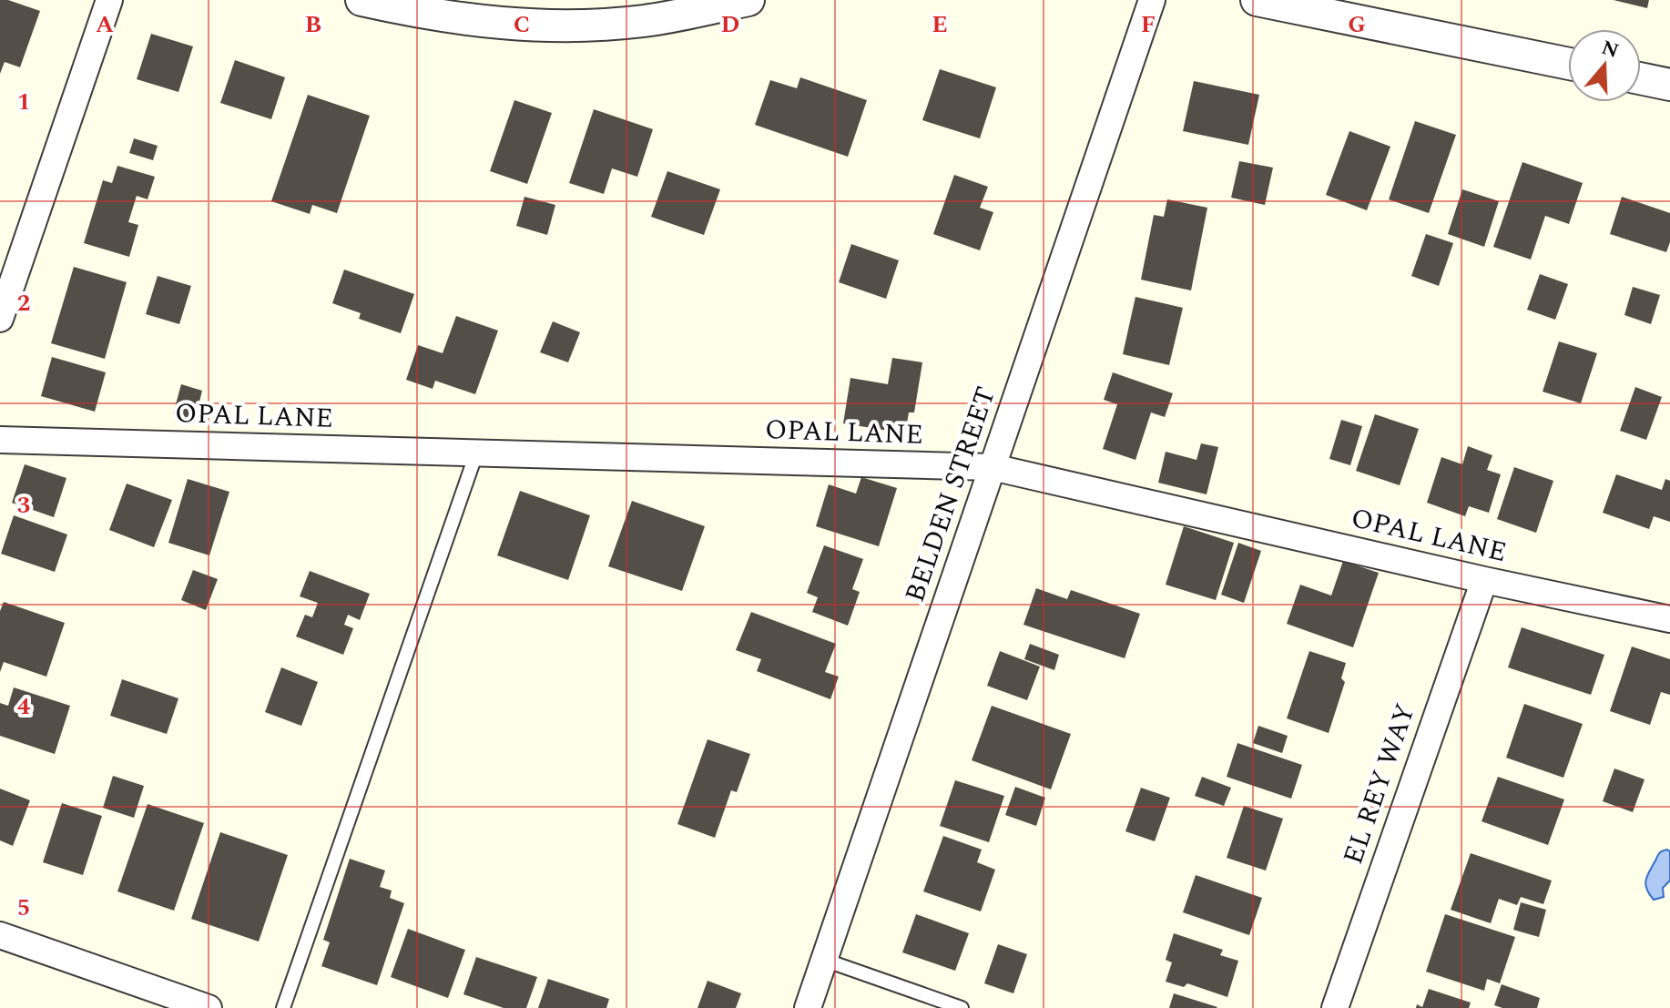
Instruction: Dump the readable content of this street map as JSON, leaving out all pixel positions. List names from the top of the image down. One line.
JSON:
{"streets":{"street":["OPAL LANE","BELDEN STREET","EL REY WAY"]},"crossings":[["OPAL LANE","BELDEN STREET"],["OPAL LANE","EL REY WAY"]],"north":"top","grid":{"columns":["A","B","C","D","E","F","G"],"rows":["1","2","3","4","5"]}}
